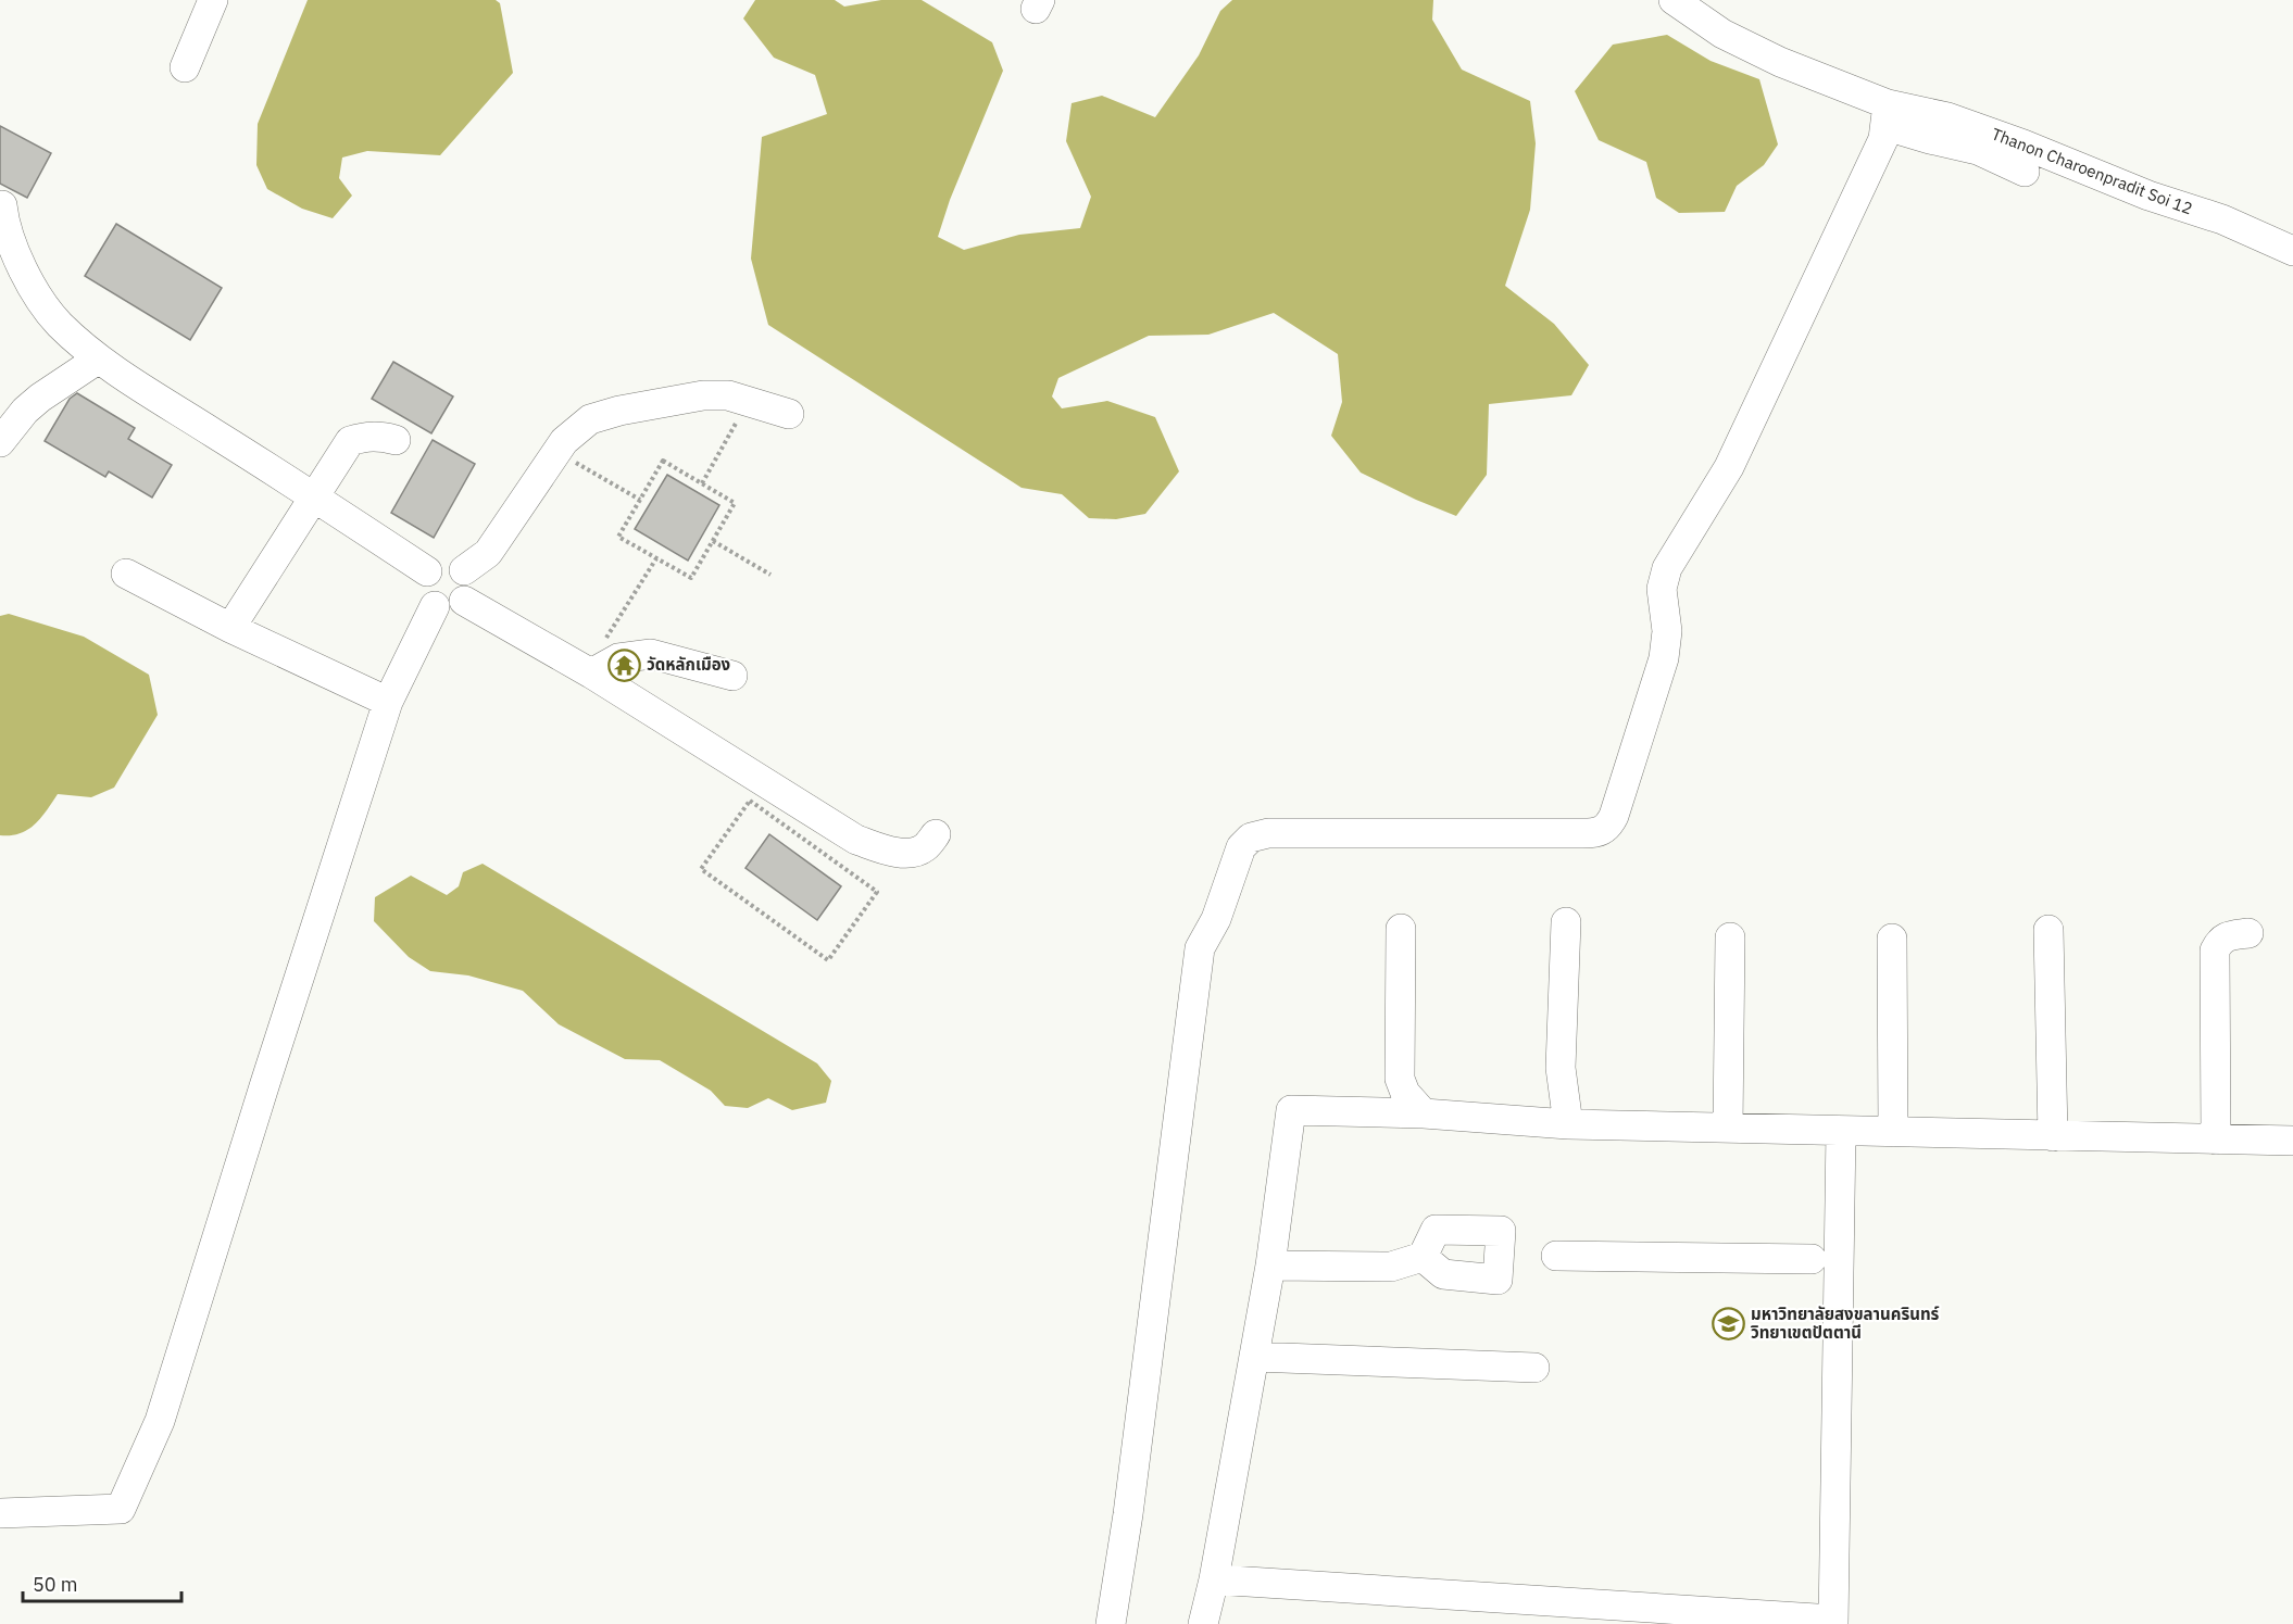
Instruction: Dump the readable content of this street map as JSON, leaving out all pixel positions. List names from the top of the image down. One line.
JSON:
{"streets":{"street":["Thanon Charoenpradit Soi 12"]},"places":{"temple":["วัดหลักเมือง"],"school or university":["มหาวิทยาลัยสงขลานครินทร์ วิทยาเขตปัตตานี"]},"scale_bar":"50 m"}
